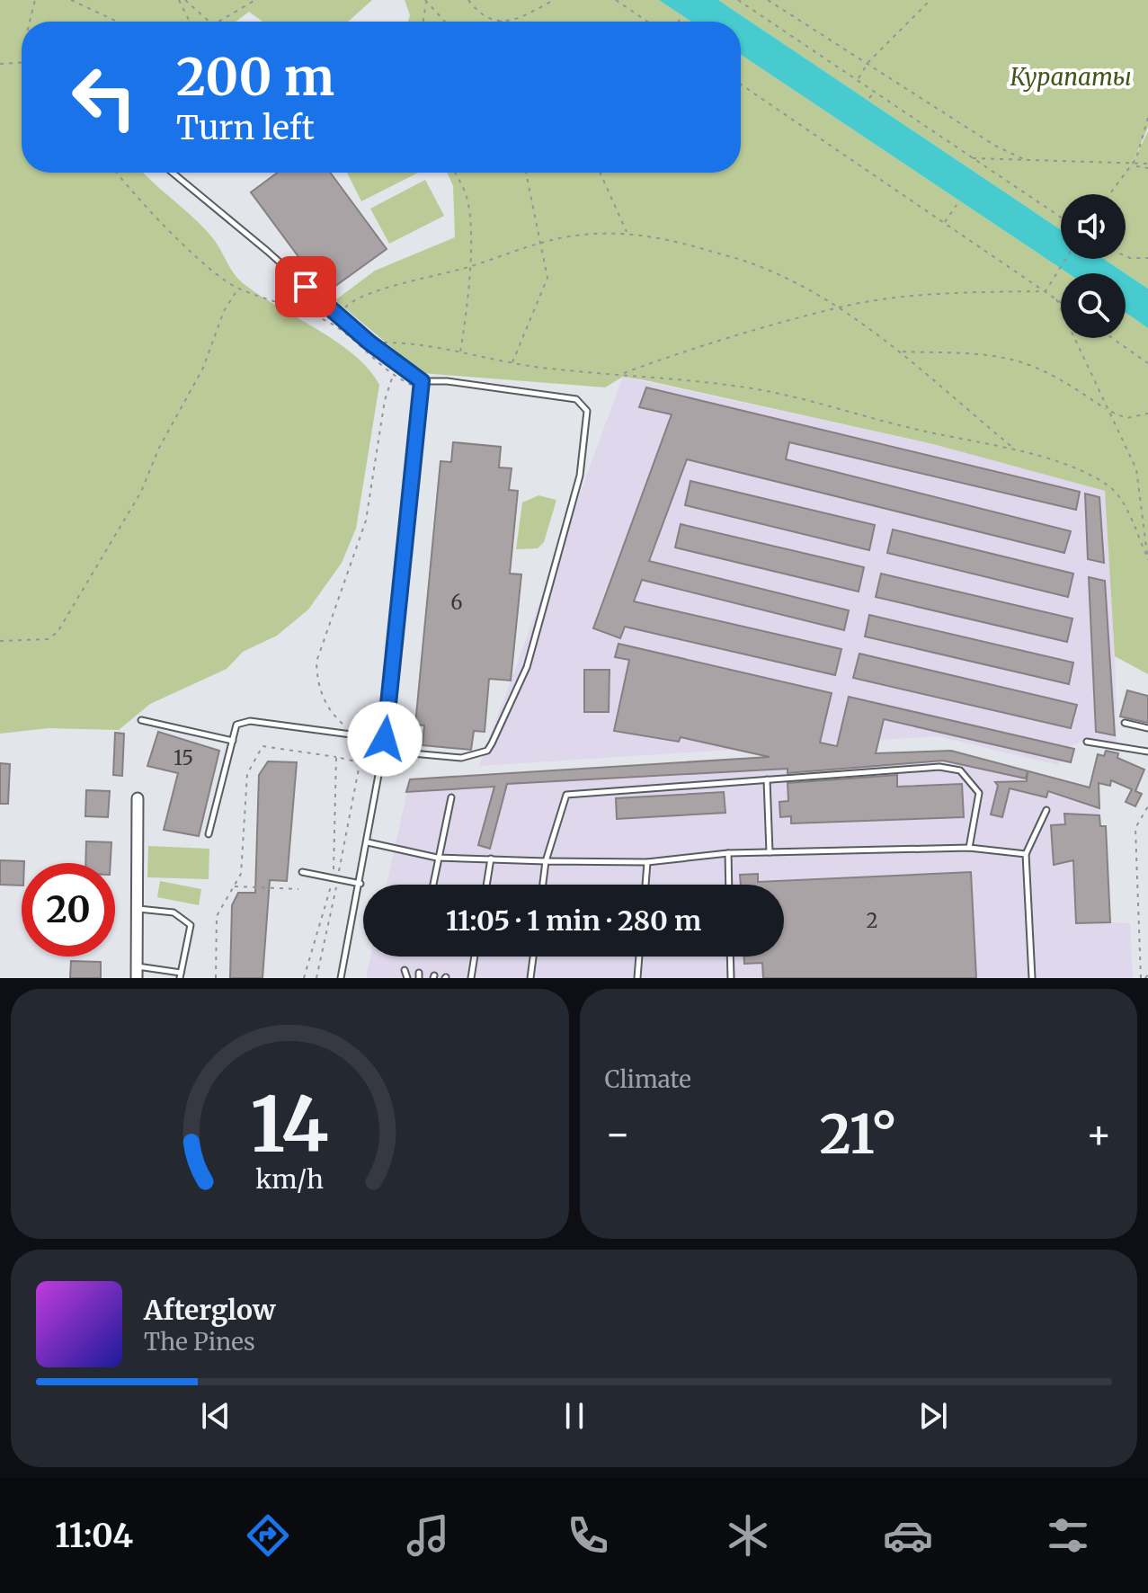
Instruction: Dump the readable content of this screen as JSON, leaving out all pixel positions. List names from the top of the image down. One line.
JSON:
{"parks":["Курапаты"],"house_numbers":["6","15","2"],"page":{"turn":["200 m","Turn left"],"limit":"20","trip":"11:05 · 1 min · 280 m","tile":"Climate","heat":["−","21°","+"],"song":["Afterglow","The Pines"],"tabs":"11:04","gauge":["14","km/h"]}}
